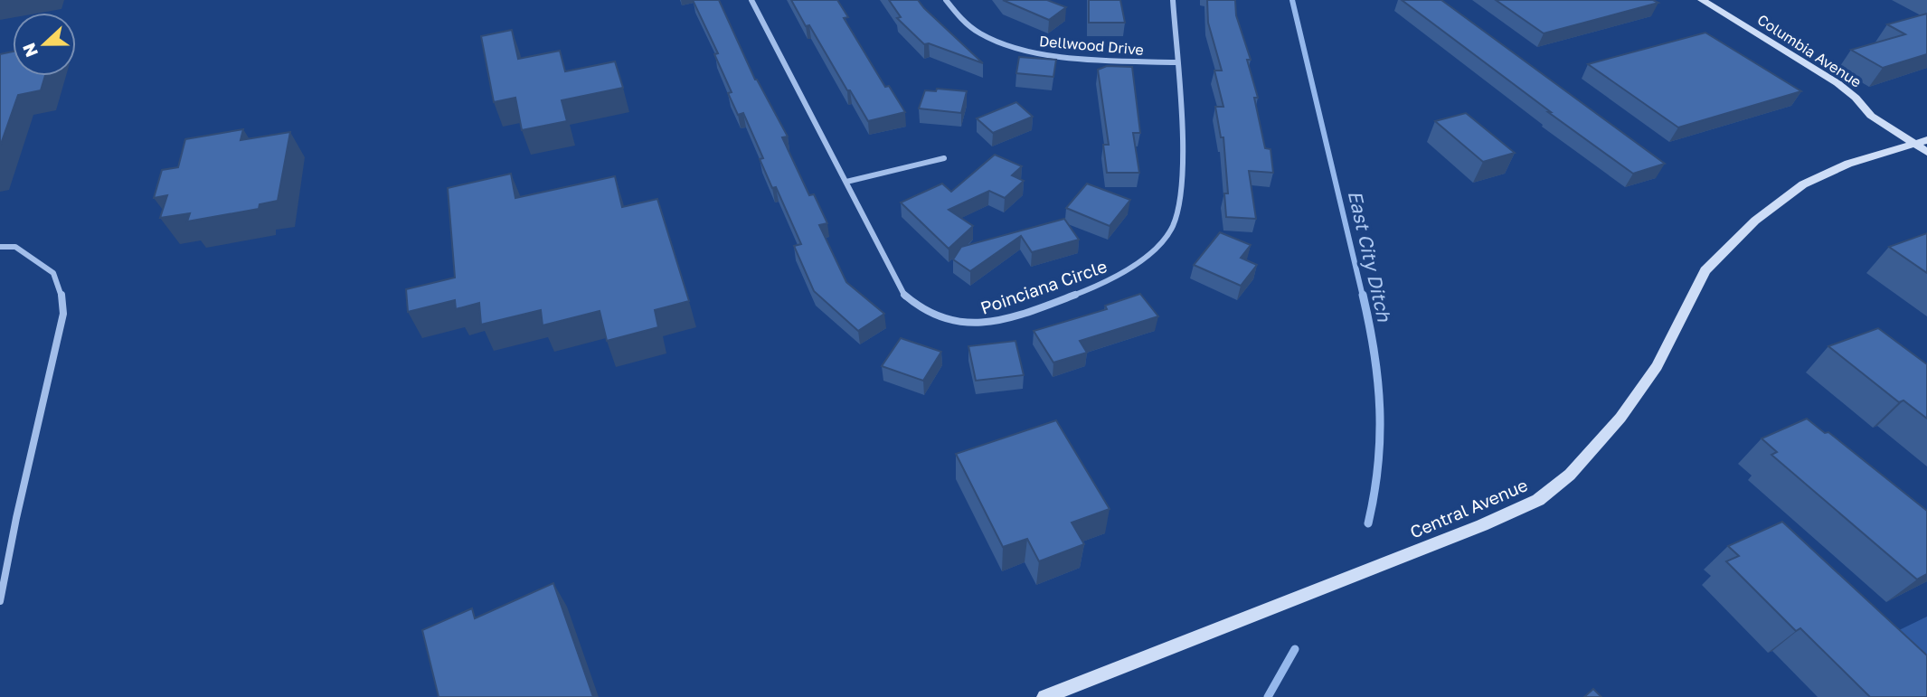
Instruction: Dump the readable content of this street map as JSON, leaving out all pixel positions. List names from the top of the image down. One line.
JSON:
{"streets":{"street":["Dellwood Drive","Columbia Avenue","Poinciana Circle","Central Avenue"]},"crossings":[["Dellwood Drive","Poinciana Circle"],["Columbia Avenue","Central Avenue"]],"water":["East City Ditch"],"north":"left"}
